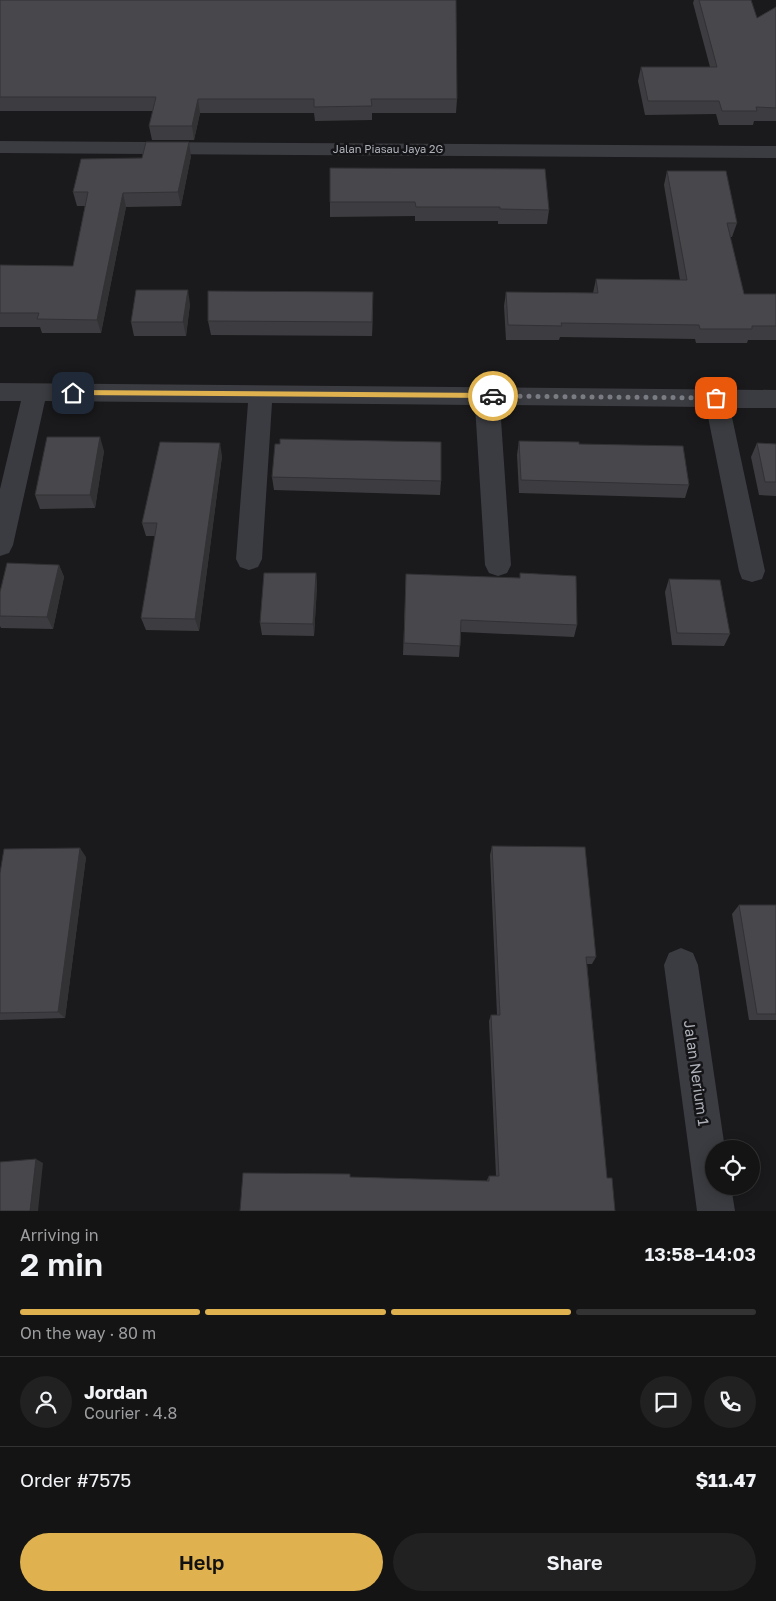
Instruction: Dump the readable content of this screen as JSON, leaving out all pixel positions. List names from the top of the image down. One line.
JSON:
{"streets":{"street":["Jalan Piasau Jaya 2G","Jalan Nerium 1"]},"page":{"heading":["2 min","Arriving in","13:58–14:03"],"panel":["Jordan","Courier · 4.8","Order #7575","$11.47"],"bar":"On the way · 80 m","buttons":["Help","Share"]}}
